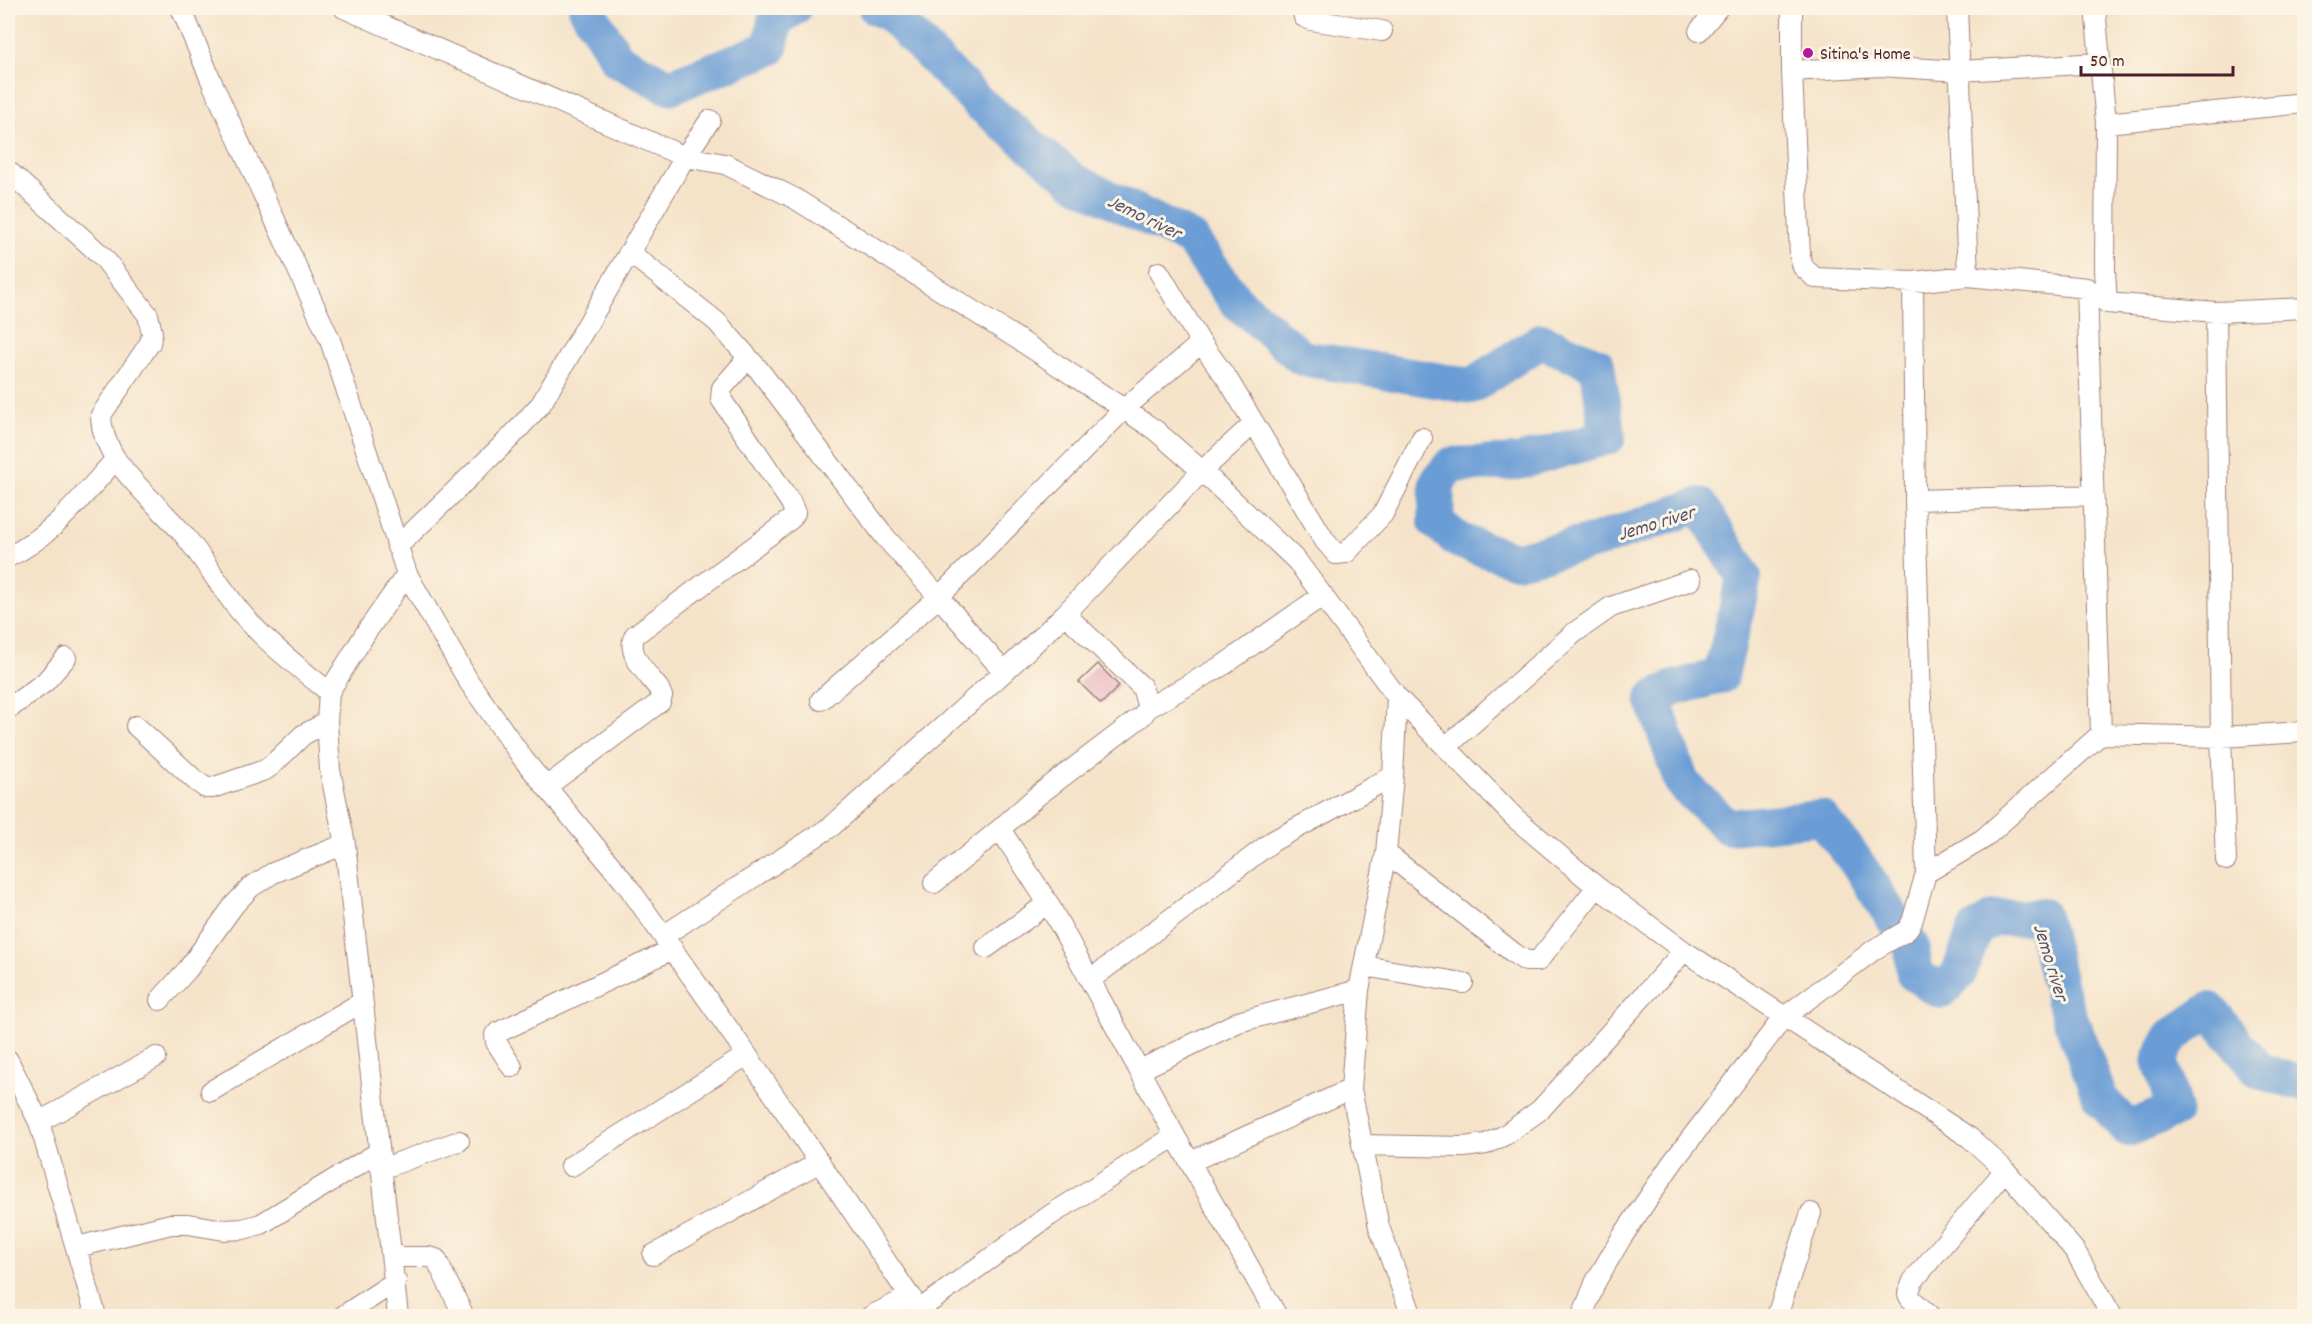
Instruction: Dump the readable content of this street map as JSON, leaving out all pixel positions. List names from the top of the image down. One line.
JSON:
{"water":["Jemo river"],"places":["Sitina's Home"],"scale_bar":"50 m"}
